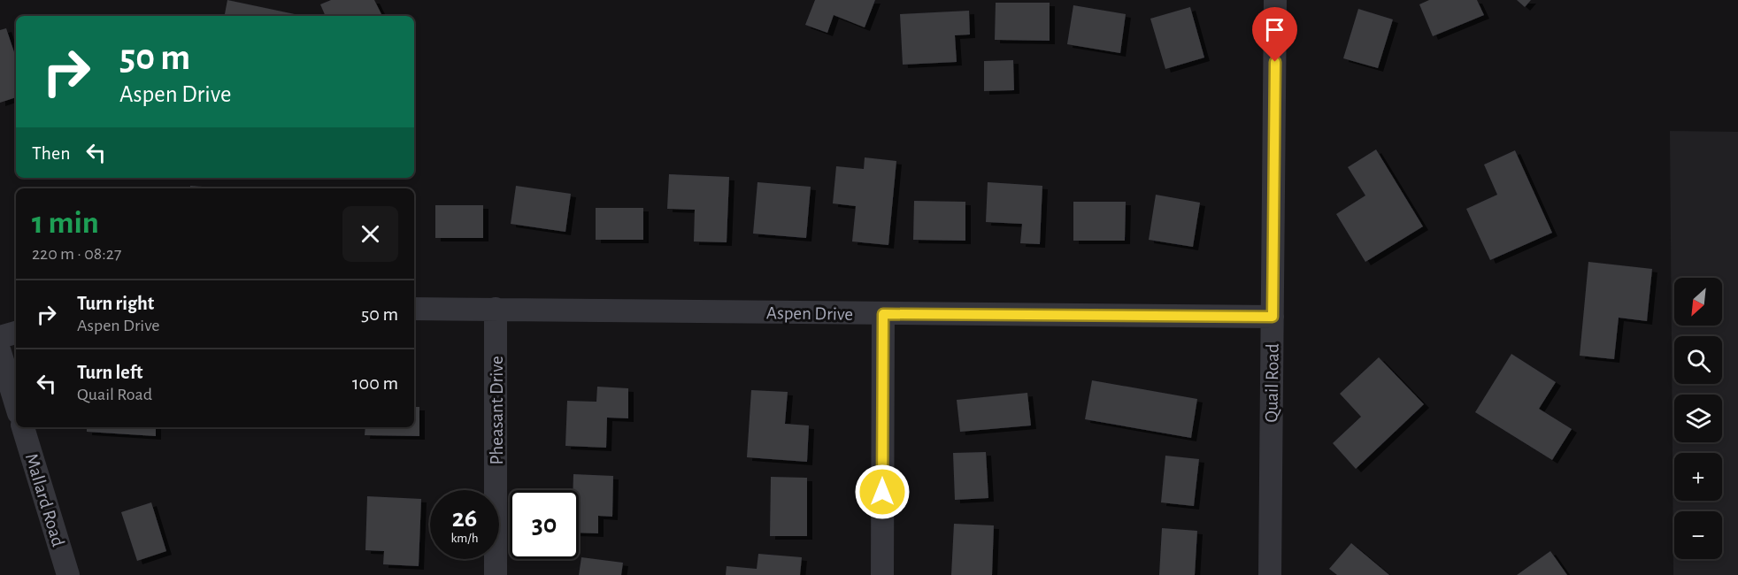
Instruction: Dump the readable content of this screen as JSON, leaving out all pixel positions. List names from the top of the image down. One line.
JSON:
{"streets":{"street":["Aspen Drive","Quail Road","Pheasant Drive","Mallard Road"]},"crossings":[["Aspen Drive","Quail Road"],["Aspen Drive","Pheasant Drive"]],"north":"bottom left","page":{"turn":["50 m","Aspen Drive"],"then":"Then","heading":["1 min","220 m · 08:27"],"map_buttons":["+","−"],"list":[{"name":"Turn right","note":"Aspen Drive","value":"50 m"},{"name":"Turn left","note":"Quail Road","value":"100 m"}],"speed":"26 km/h","limit":"30"}}
